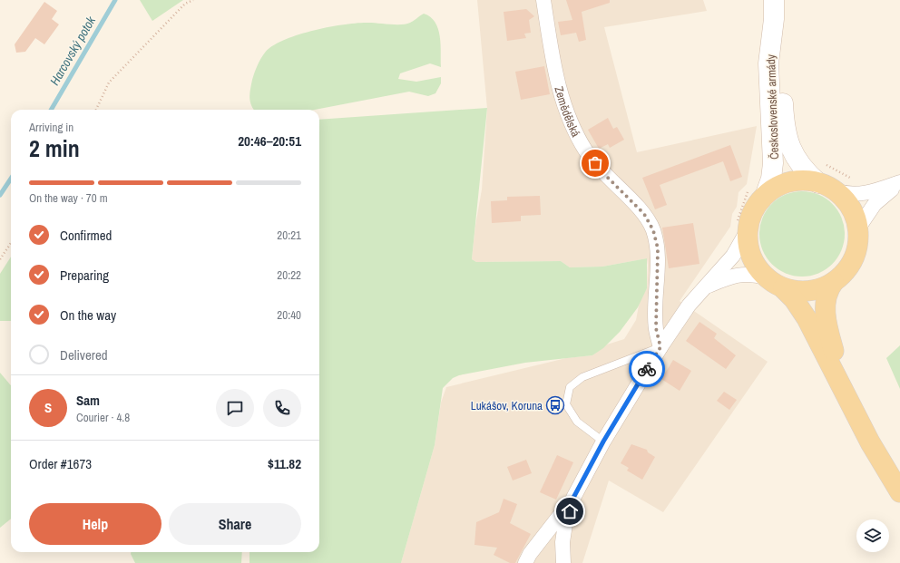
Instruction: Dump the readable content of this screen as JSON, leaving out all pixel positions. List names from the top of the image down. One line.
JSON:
{"streets":{"main road":["Československé armády"],"street":["Zemědělská"]},"crossings":[["Československé armády","Zemědělská"]],"water":["Harcovský potok"],"places":{"bus stop":["Lukášov, Koruna"]},"page":{"heading":["2 min","Arriving in","20:46–20:51"],"panel":["Sam","Courier · 4.8","Order #1673","$11.82"],"bar":"On the way · 70 m","list":[["Confirmed","20:21"],["Preparing","20:22"],["On the way","20:40"],"Delivered"],"round":"S","buttons":["Help","Share"]}}
